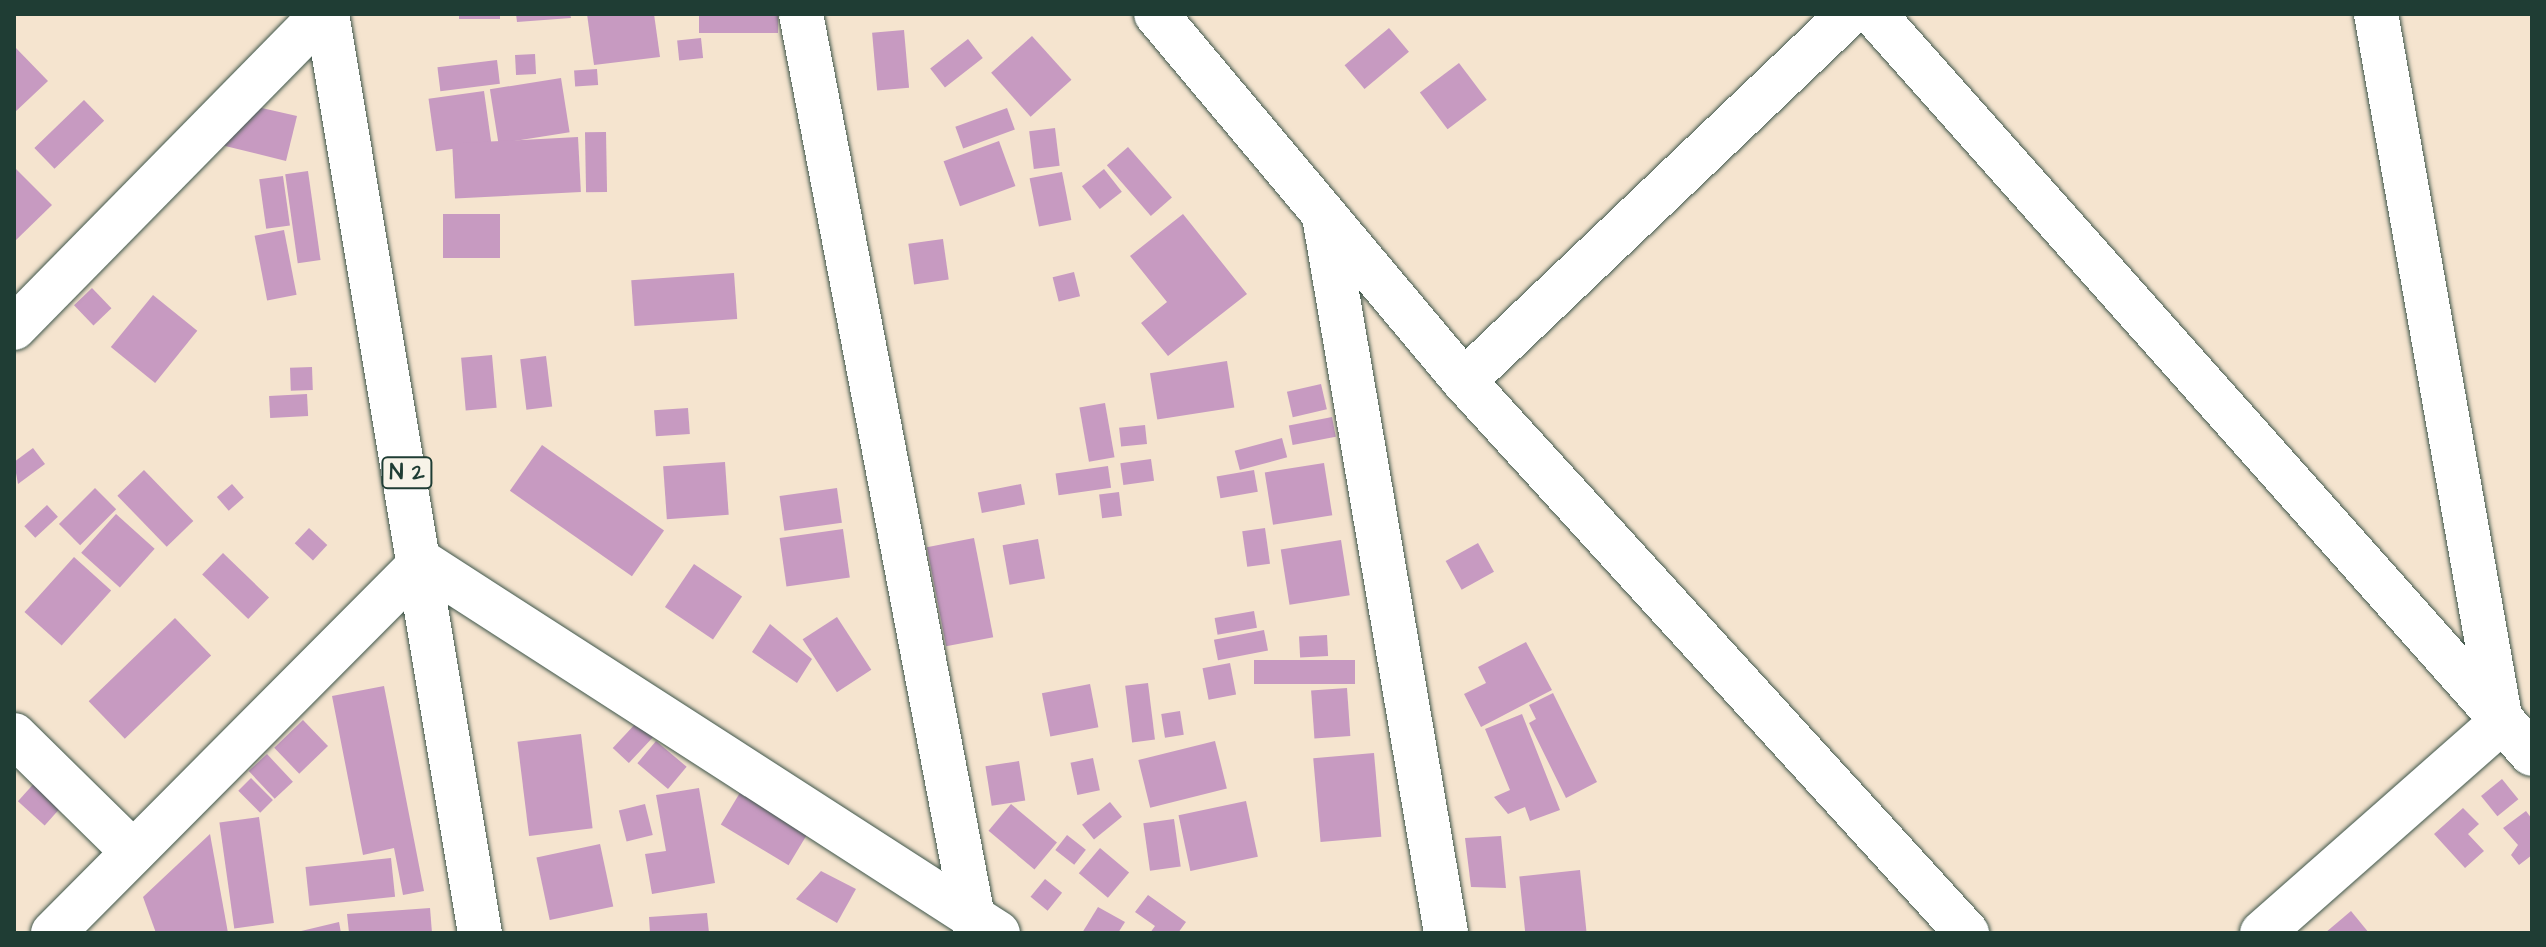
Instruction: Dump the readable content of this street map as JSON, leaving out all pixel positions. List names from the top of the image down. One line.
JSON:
{"streets":{"street":["N 2"]}}
